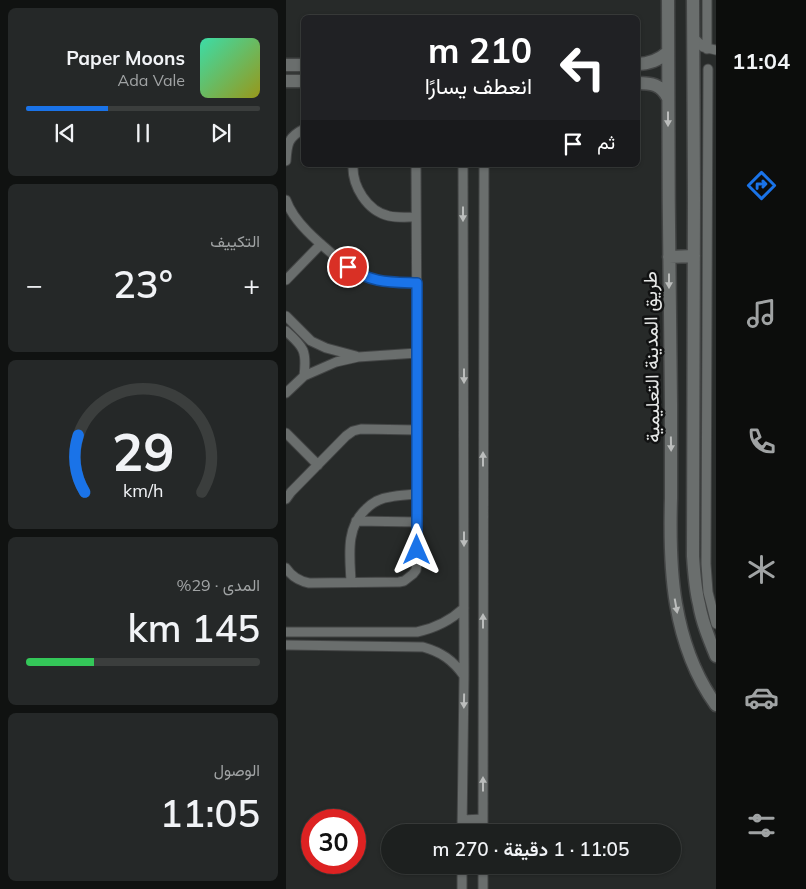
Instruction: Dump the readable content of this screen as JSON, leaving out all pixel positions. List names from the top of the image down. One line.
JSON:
{"streets":{"street":["طريق المدينة التعليمية"]},"page":{"tabs":"11:04","turn":["210 m","انعطف يسارًا"],"song":["Paper Moons","Ada Vale"],"then":"ثم","tile":["التكييف",["المدى · 29%","145 km"],["الوصول","11:05"]],"heat":["−","23°","+"],"limit":"30","trip":"11:05 · 1 دقيقة · 270 m","gauge":["29","km/h"]}}
